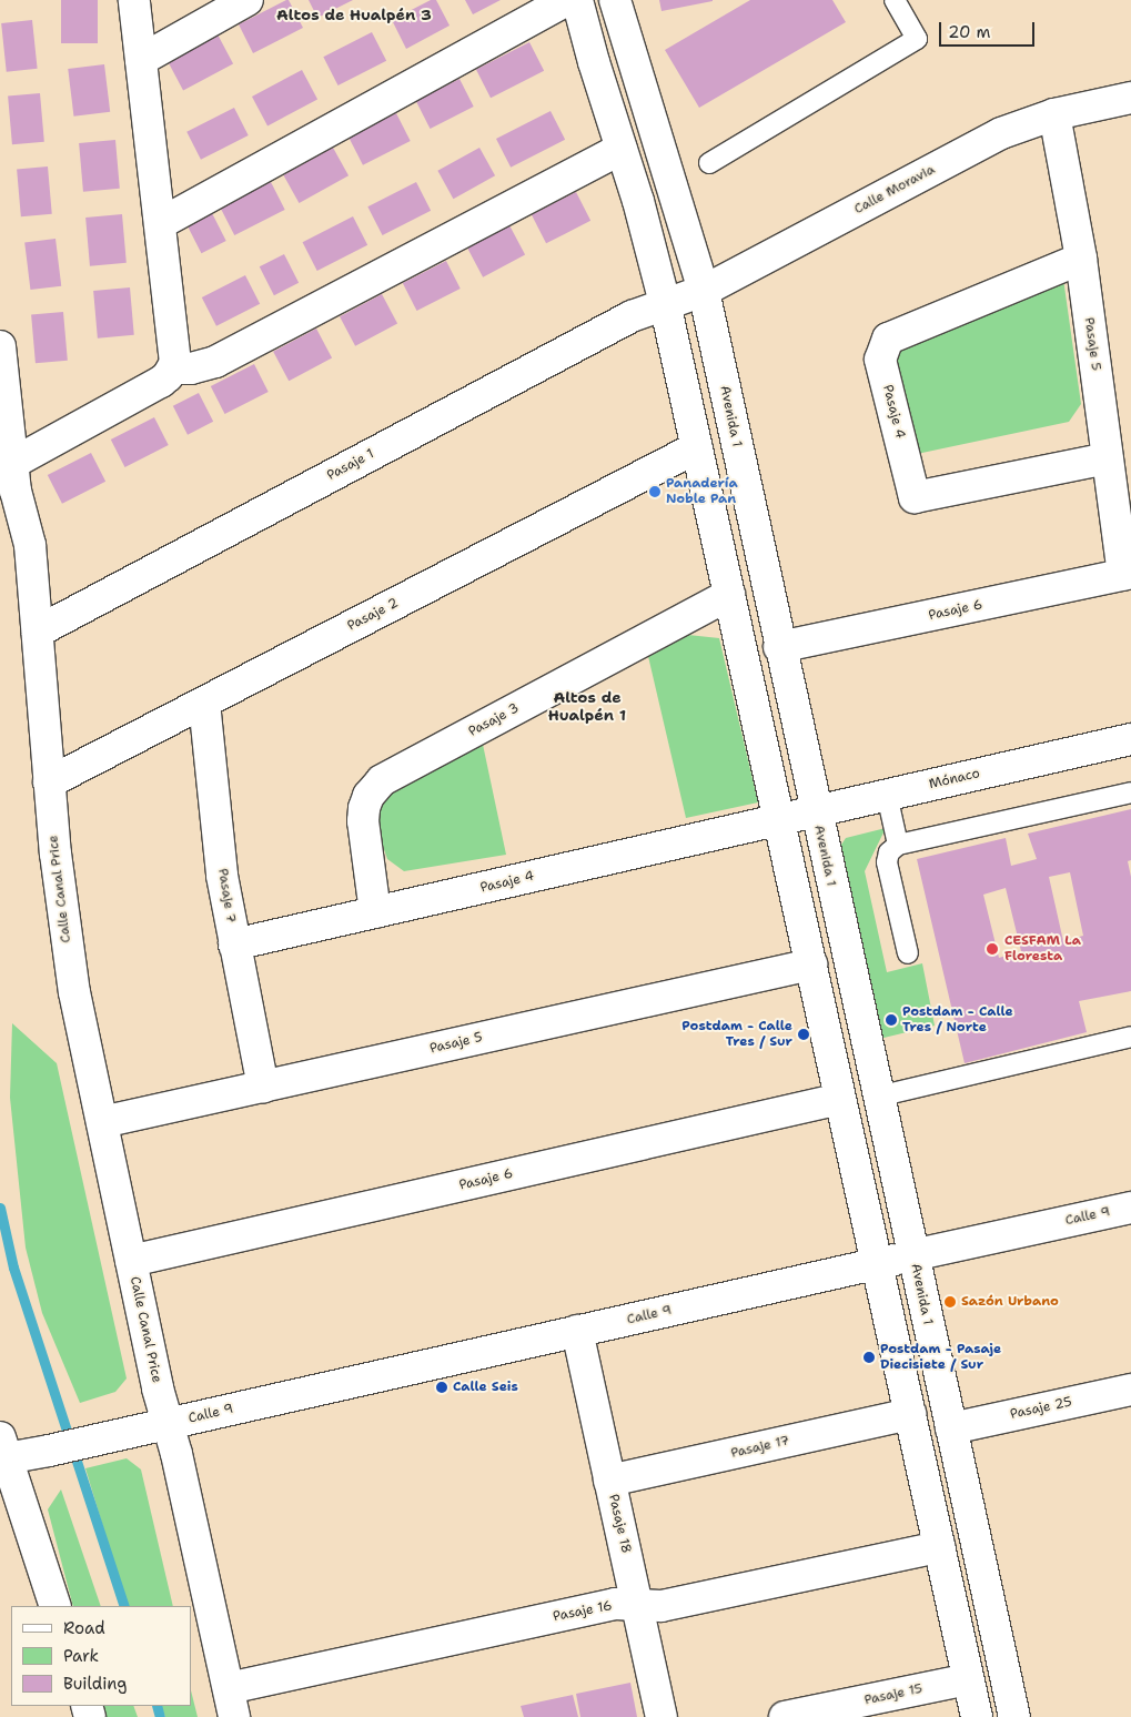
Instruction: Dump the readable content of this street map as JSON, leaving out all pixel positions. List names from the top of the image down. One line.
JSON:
{"streets":{"street":["Calle Moravia","Pasaje 5","Pasaje 4","Avenida 1","Pasaje 1","Pasaje 6","Pasaje 2","Pasaje 3","Mónaco","Calle Canal Price","Pasaje 7","Calle 9","Pasaje 25","Pasaje 17","Pasaje 18","Pasaje 16","Pasaje 15"]},"crossings":[["Calle Moravia","Pasaje 5"],["Calle Moravia","Avenida 1"],["Calle Moravia","Pasaje 1"],["Pasaje 5","Pasaje 4"],["Pasaje 5","Pasaje 6"],["Pasaje 5","Calle Canal Price"],["Pasaje 5","Pasaje 7"],["Pasaje 4","Pasaje 3"],["Pasaje 4","Mónaco"],["Pasaje 4","Pasaje 7"],["Avenida 1","Pasaje 6"],["Avenida 1","Mónaco"],["Avenida 1","Calle 9"],["Avenida 1","Pasaje 25"],["Pasaje 1","Calle Canal Price"],["Pasaje 6","Calle Canal Price"],["Pasaje 2","Calle Canal Price"],["Pasaje 2","Pasaje 7"],["Calle Canal Price","Calle 9"],["Calle 9","Pasaje 18"],["Pasaje 17","Pasaje 18"],["Pasaje 18","Pasaje 16"]],"districts":["Altos de Hualpén 3","Altos de Hualpén 1"],"places":["Panadería Noble Pan","CESFAM La Floresta","Postdam - Calle Tres / Norte","Postdam - Calle Tres / Sur","Sazón Urbano","Postdam - Pasaje Diecisiete / Sur","Calle Seis"],"legend":["Road","Park","Building"],"scale_bar":"20 m"}
